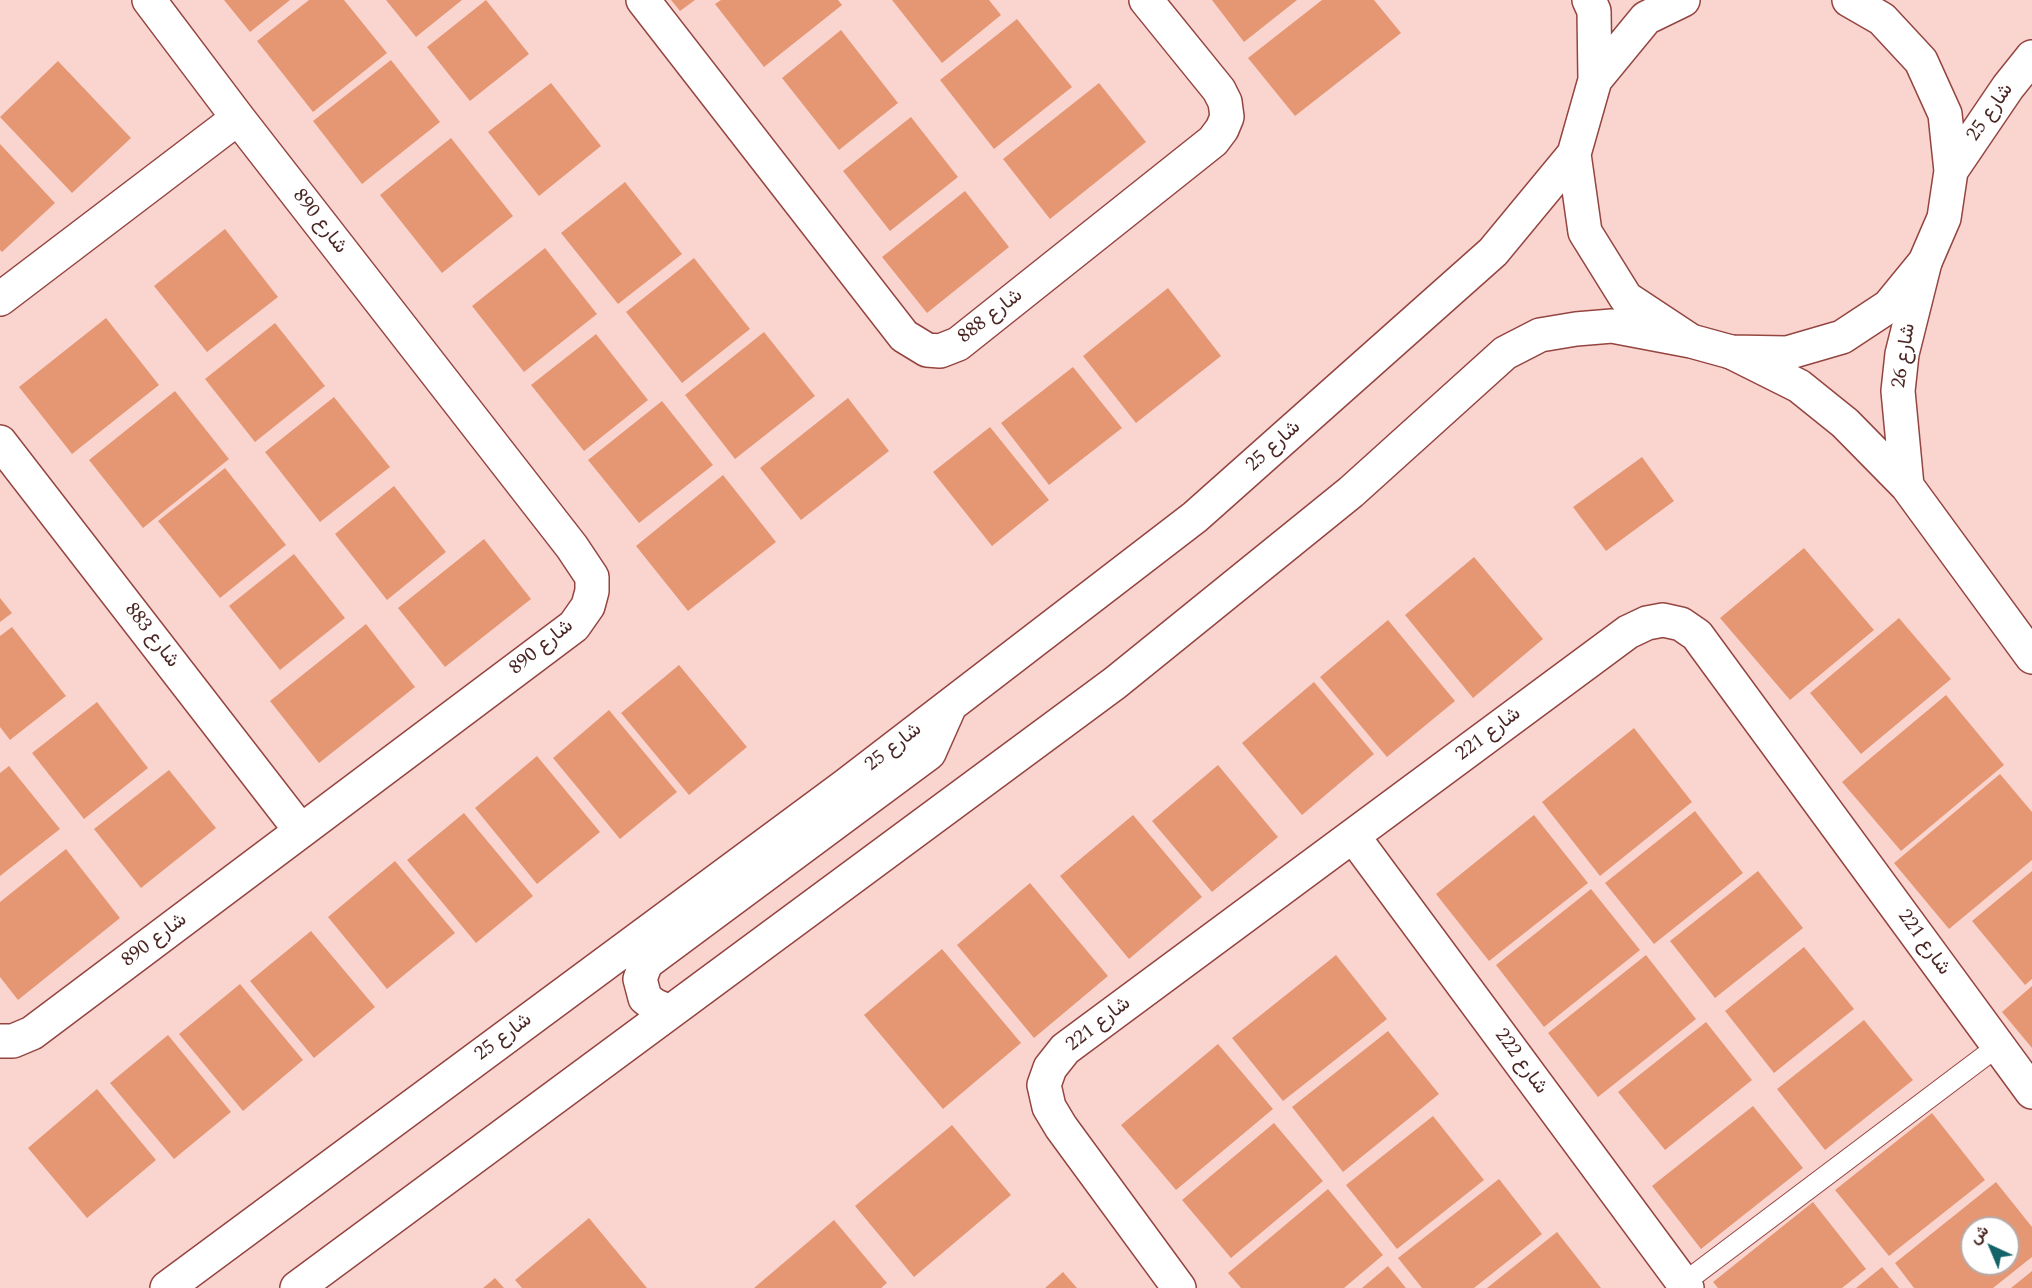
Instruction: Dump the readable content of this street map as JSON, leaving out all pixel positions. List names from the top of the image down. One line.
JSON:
{"streets":{"street":["شارع 25","شارع 890","شارع 888","شارع 26","شارع 883","شارع 221","شارع 222"]},"crossings":[["شارع 890","شارع 883"],["شارع 221","شارع 222"]],"north":"top left"}
